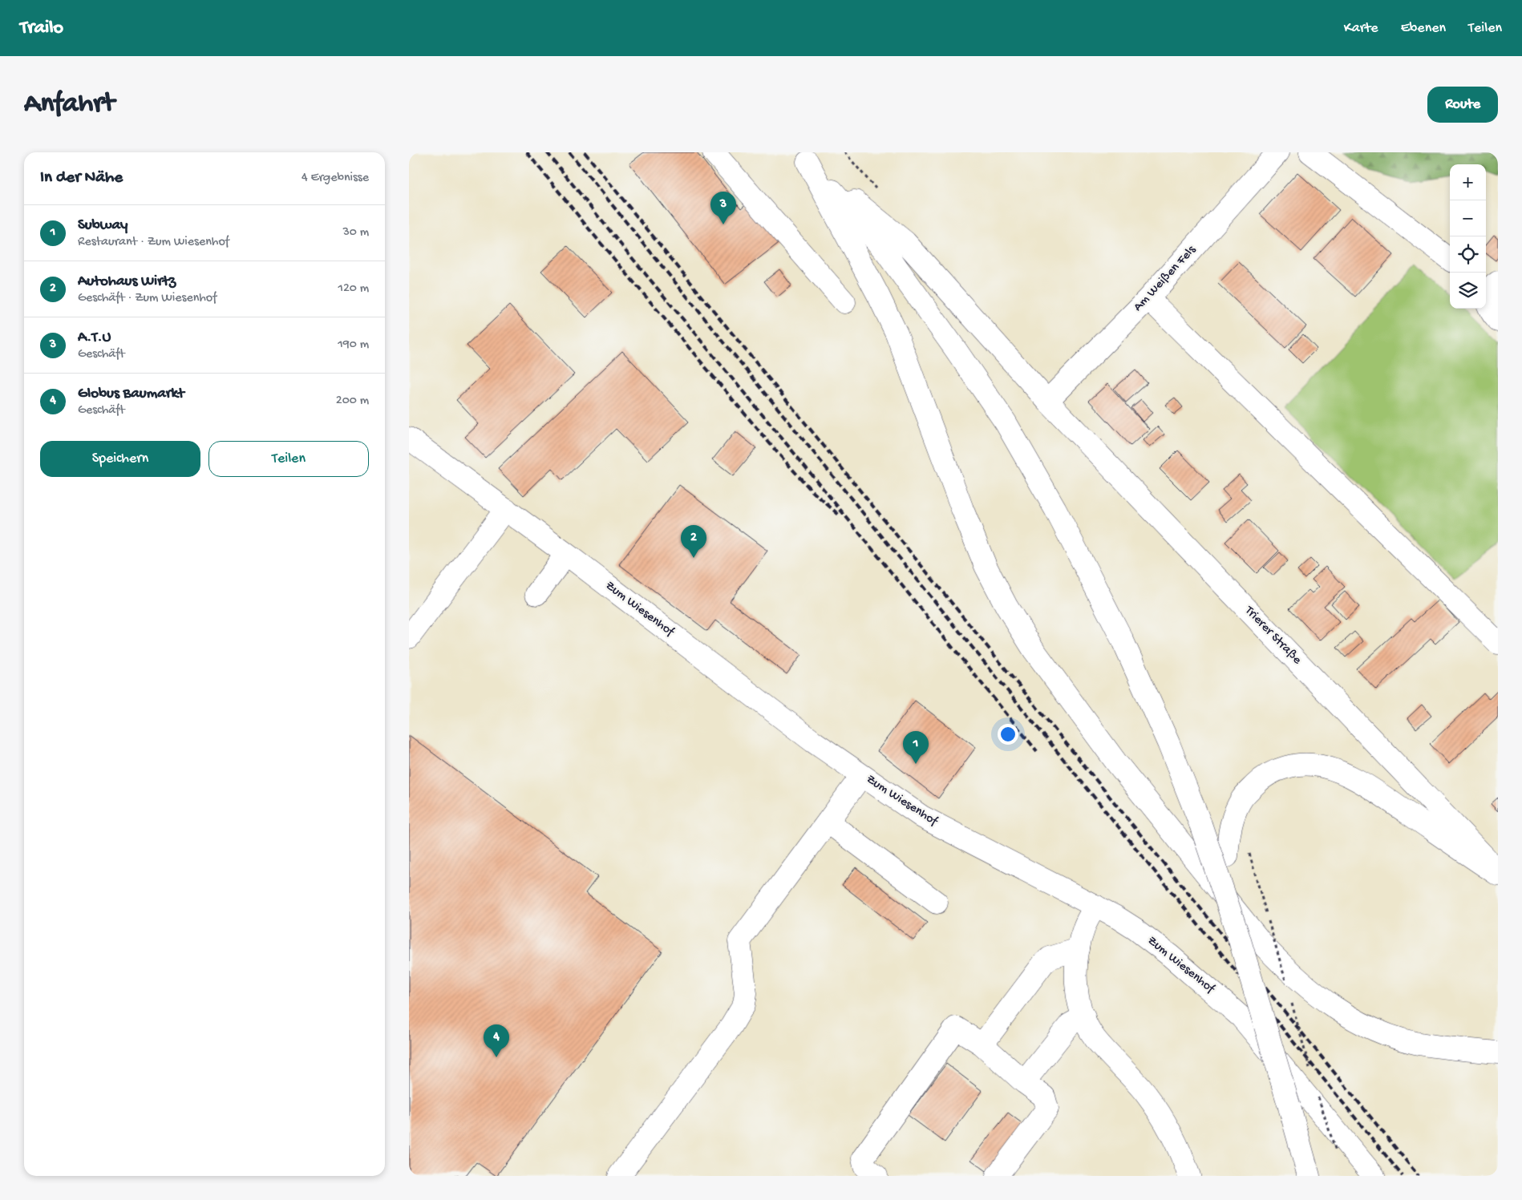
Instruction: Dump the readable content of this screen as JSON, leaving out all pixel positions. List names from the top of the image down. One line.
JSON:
{"streets":{"main road":["Am Weißen Fels","Zum Wiesenhof","Trierer Straße"]},"crossings":[["Am Weißen Fels","Trierer Straße"]],"page":{"header":"Trailo","nav":["Karte","Ebenen","Teilen"],"buttons":["Route",["Speichern","Teilen"]],"title":"Anfahrt","heading":["In der Nähe","4 Ergebnisse"],"map_buttons":["+","−"],"pins":["3","2","1","4"],"list":[{"mark":"1","name":"Subway","note":"Restaurant · Zum Wiesenhof","value":"30 m"},{"mark":"2","name":"Autohaus Wirtz","note":"Geschäft · Zum Wiesenhof","value":"120 m"},{"mark":"3","name":"A.T.U","note":"Geschäft","value":"190 m"},{"mark":"4","name":"Globus Baumarkt","note":"Geschäft","value":"200 m"}]}}
